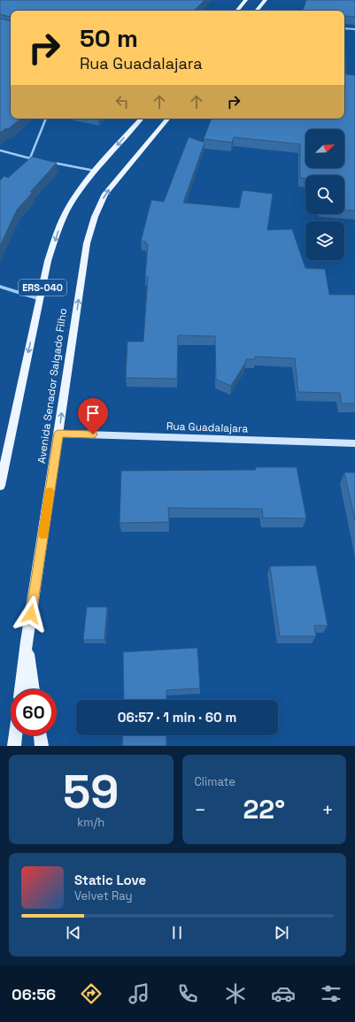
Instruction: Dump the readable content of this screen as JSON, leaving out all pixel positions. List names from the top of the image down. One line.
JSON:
{"streets":{"main road":["ERS-040","Avenida Senador Salgado Filho"],"street":["Rua Guadalajara"]},"crossings":[["Avenida Senador Salgado Filho","Rua Guadalajara"]],"north":"top right","page":{"turn":["50 m","Rua Guadalajara"],"limit":"60","trip":"06:57 · 1 min · 60 m","tile":[["59","km/h"],"Climate"],"heat":["−","22°","+"],"song":["Static Love","Velvet Ray"],"tabs":"06:56"}}
